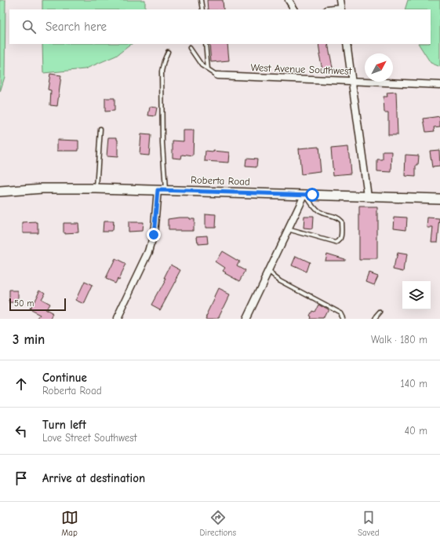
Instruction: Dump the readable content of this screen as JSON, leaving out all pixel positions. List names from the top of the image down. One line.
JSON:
{"streets":{"street":["West Avenue Southwest","Roberta Road"]},"scale_bar":"50 m","north":"top right","page":{"search":"Search here","scale":"50 m","heading":["3 min","Walk · 180 m"],"list":[["Continue","Roberta Road","140 m"],["Turn left","Love Street Southwest","40 m"],"Arrive at destination"],"nav":["Map","Directions","Saved"]}}
